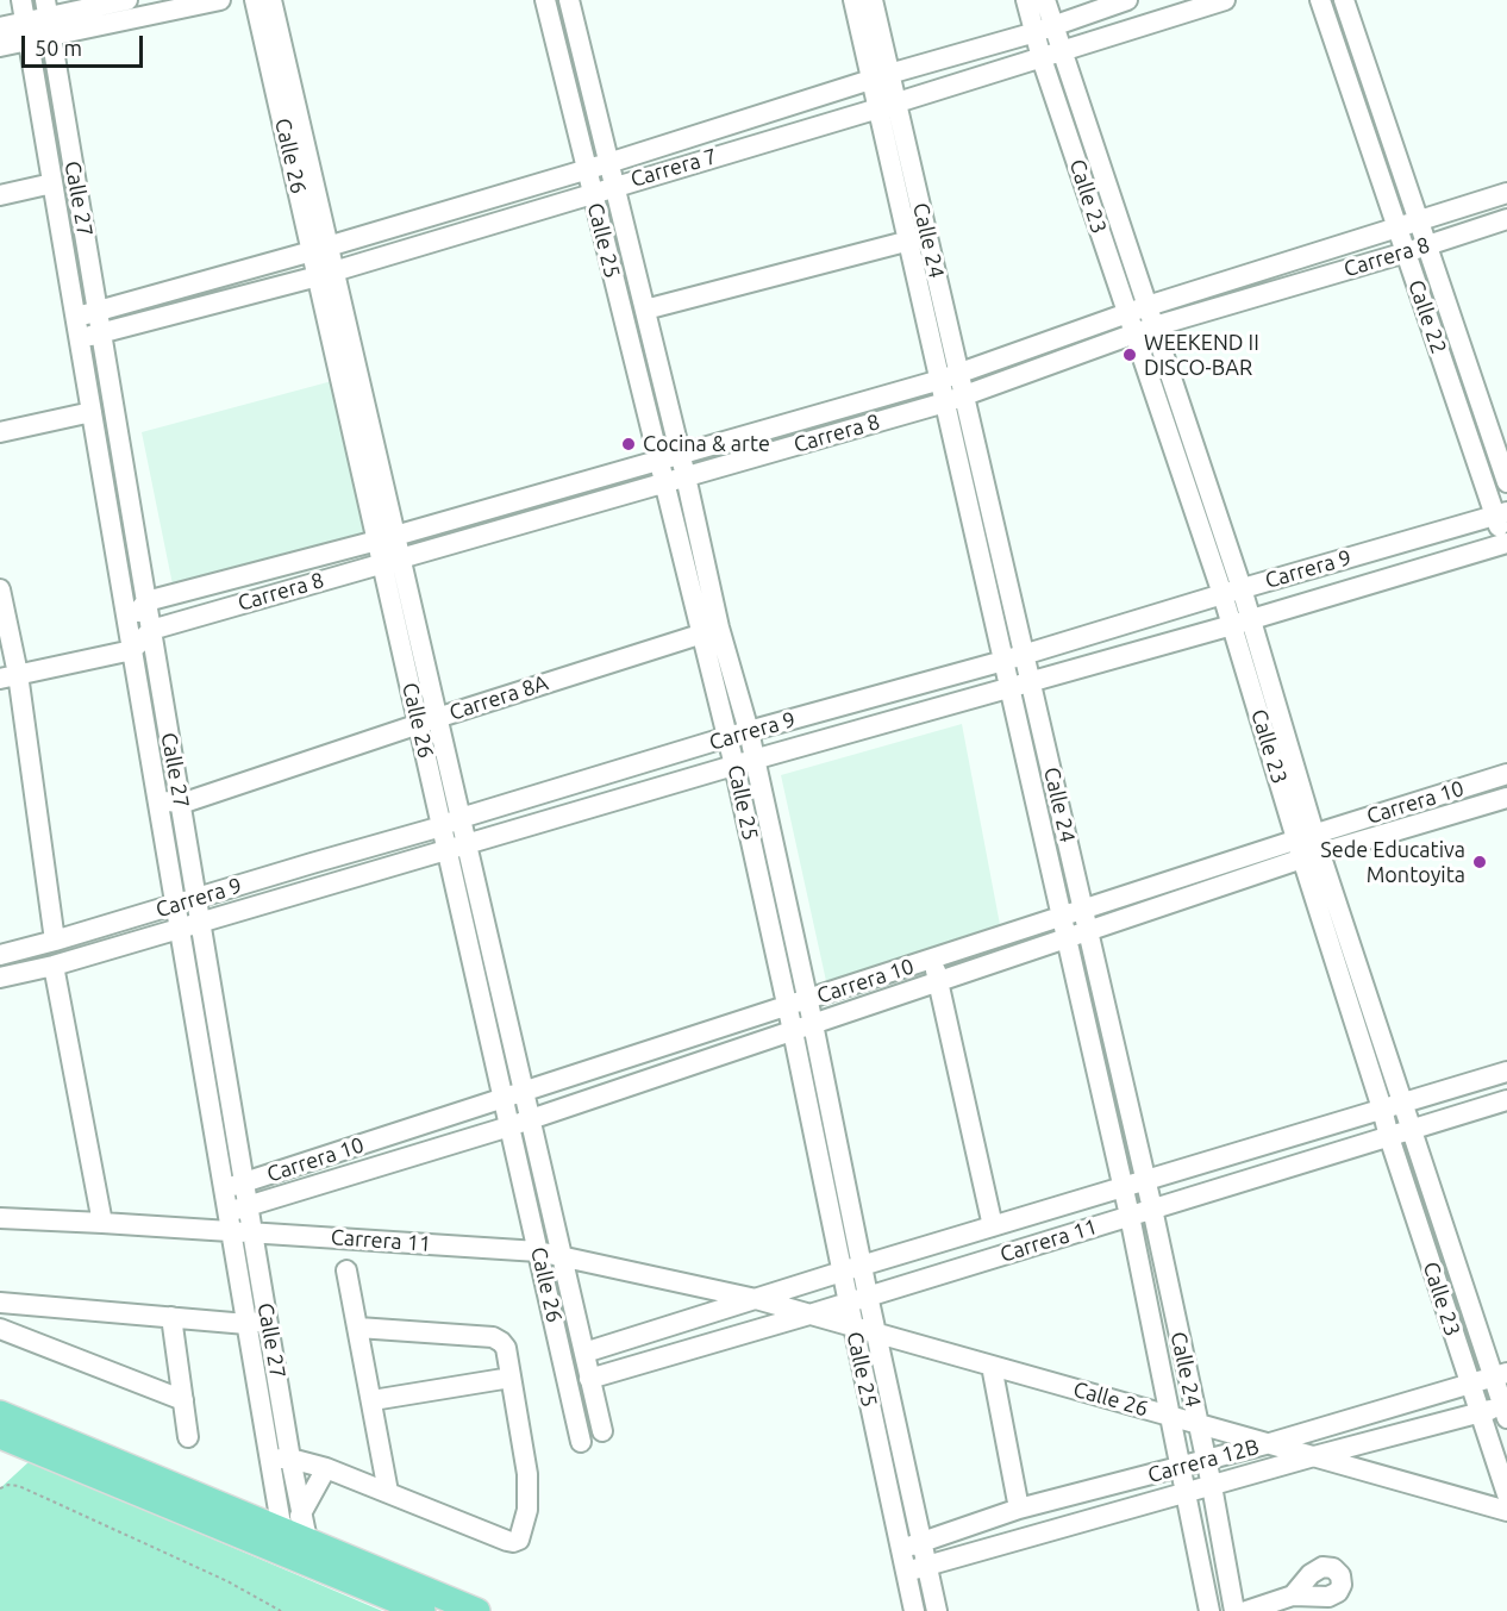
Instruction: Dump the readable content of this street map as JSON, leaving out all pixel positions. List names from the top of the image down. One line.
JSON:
{"streets":{"street":["Calle 26","Carrera 7","Calle 23","Calle 27","Calle 25","Calle 24","Carrera 8","Calle 22","Carrera 9","Carrera 8A","Carrera 10","Carrera 11","Carrera 12B"]},"crossings":[["Calle 26","Carrera 7"],["Calle 26","Calle 25"],["Calle 26","Calle 24"],["Calle 26","Carrera 8"],["Calle 26","Carrera 9"],["Calle 26","Carrera 8A"],["Calle 26","Carrera 10"],["Calle 26","Carrera 11"],["Calle 26","Carrera 12B"],["Carrera 7","Calle 23"],["Carrera 7","Calle 27"],["Carrera 7","Calle 25"],["Carrera 7","Calle 24"],["Calle 23","Carrera 8"],["Calle 23","Carrera 9"],["Calle 23","Carrera 10"],["Calle 23","Carrera 11"],["Calle 23","Carrera 12B"],["Calle 27","Carrera 8"],["Calle 27","Carrera 9"],["Calle 27","Carrera 8A"],["Calle 27","Carrera 10"],["Calle 27","Carrera 11"],["Calle 25","Carrera 8"],["Calle 25","Carrera 9"],["Calle 25","Carrera 8A"],["Calle 25","Carrera 10"],["Calle 25","Carrera 11"],["Calle 25","Carrera 12B"],["Calle 24","Carrera 8"],["Calle 24","Carrera 9"],["Calle 24","Carrera 10"],["Calle 24","Carrera 11"],["Calle 24","Carrera 12B"],["Carrera 8","Calle 22"],["Calle 22","Carrera 9"]],"places":["WEEKEND II DISCO-BAR","Cocina & arte","Sede Educativa Montoyita"],"scale_bar":"50 m"}
